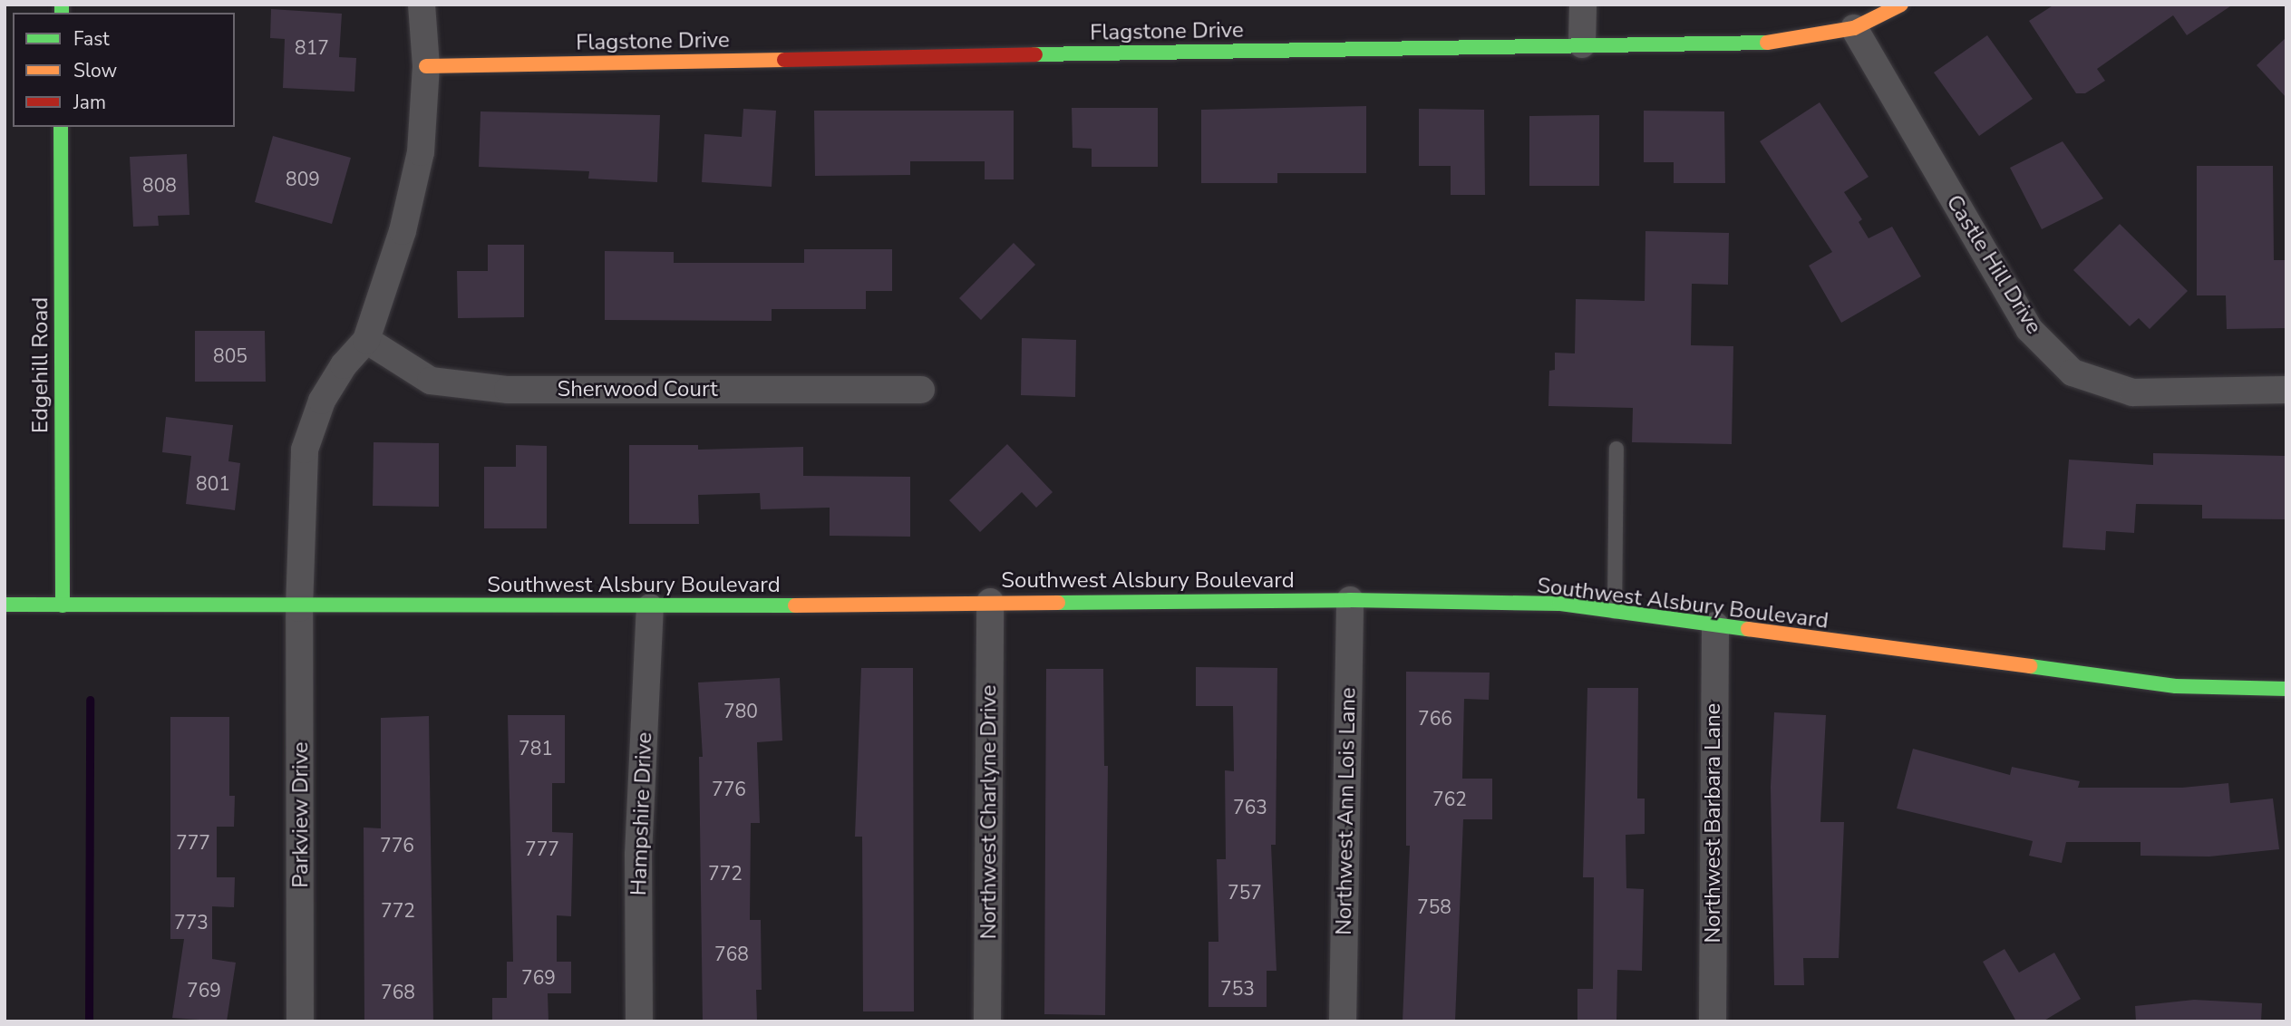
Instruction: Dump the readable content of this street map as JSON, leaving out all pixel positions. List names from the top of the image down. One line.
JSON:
{"streets":{"main road":["Flagstone Drive","Edgehill Road","Southwest Alsbury Boulevard"],"street":["Castle Hill Drive","Sherwood Court","Northwest Ann Lois Lane","Northwest Charlyne Drive","Hampshire Drive","Parkview Drive","Northwest Barbara Lane"]},"crossings":[["Flagstone Drive","Castle Hill Drive"],["Edgehill Road","Southwest Alsbury Boulevard"],["Sherwood Court","Parkview Drive"],["Southwest Alsbury Boulevard","Northwest Ann Lois Lane"],["Southwest Alsbury Boulevard","Northwest Charlyne Drive"],["Southwest Alsbury Boulevard","Hampshire Drive"],["Southwest Alsbury Boulevard","Parkview Drive"],["Southwest Alsbury Boulevard","Northwest Barbara Lane"]],"house_numbers":["817","809","808","805","801","780","766","781","776","762","763","777","776","777","772","757","758","772","773","768","769","753","769","768"],"legend":["Fast","Slow","Jam"]}
